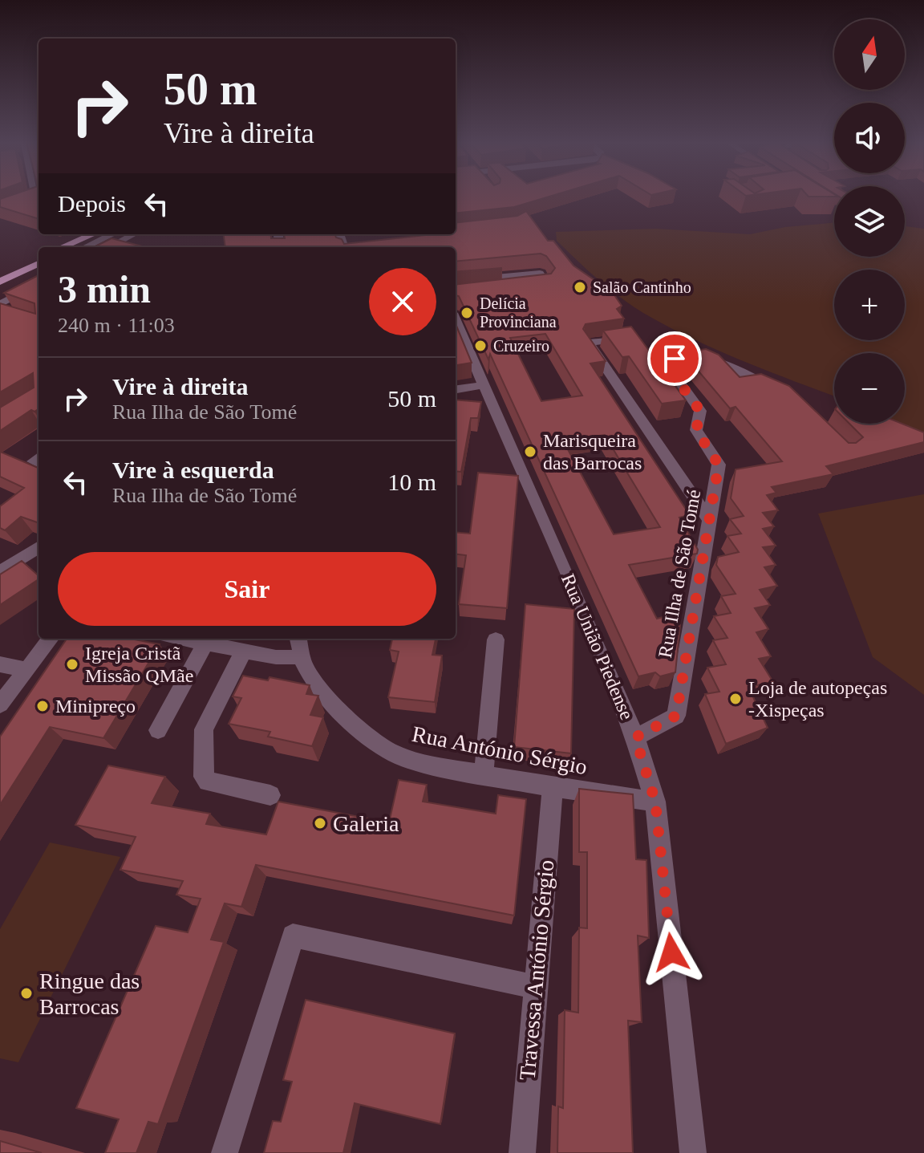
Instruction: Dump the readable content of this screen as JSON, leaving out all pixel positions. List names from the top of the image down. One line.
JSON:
{"streets":{"street":["Rua Ilha de São Tomé","Rua União Piedense","Rua António Sérgio","Travessa António Sérgio"]},"crossings":[["Rua Ilha de São Tomé","Rua União Piedense"],["Rua União Piedense","Rua António Sérgio"],["Rua António Sérgio","Travessa António Sérgio"]],"places":["Salão Cantinho","Delícia Provinciana","Cruzeiro","Marisqueira das Barrocas","Igreja Cristã Missão QMãe","Loja de autopeças -Xispeças","Minipreço","Galeria","Ringue das Barrocas"],"north":"top","page":{"map_buttons":["+","−"],"turn":["50 m","Vire à direita"],"then":"Depois","heading":["3 min","240 m · 11:03"],"list":[{"name":"Vire à direita","note":"Rua Ilha de São Tomé","value":"50 m"},{"name":"Vire à esquerda","note":"Rua Ilha de São Tomé","value":"10 m"}],"buttons":"Sair"}}
